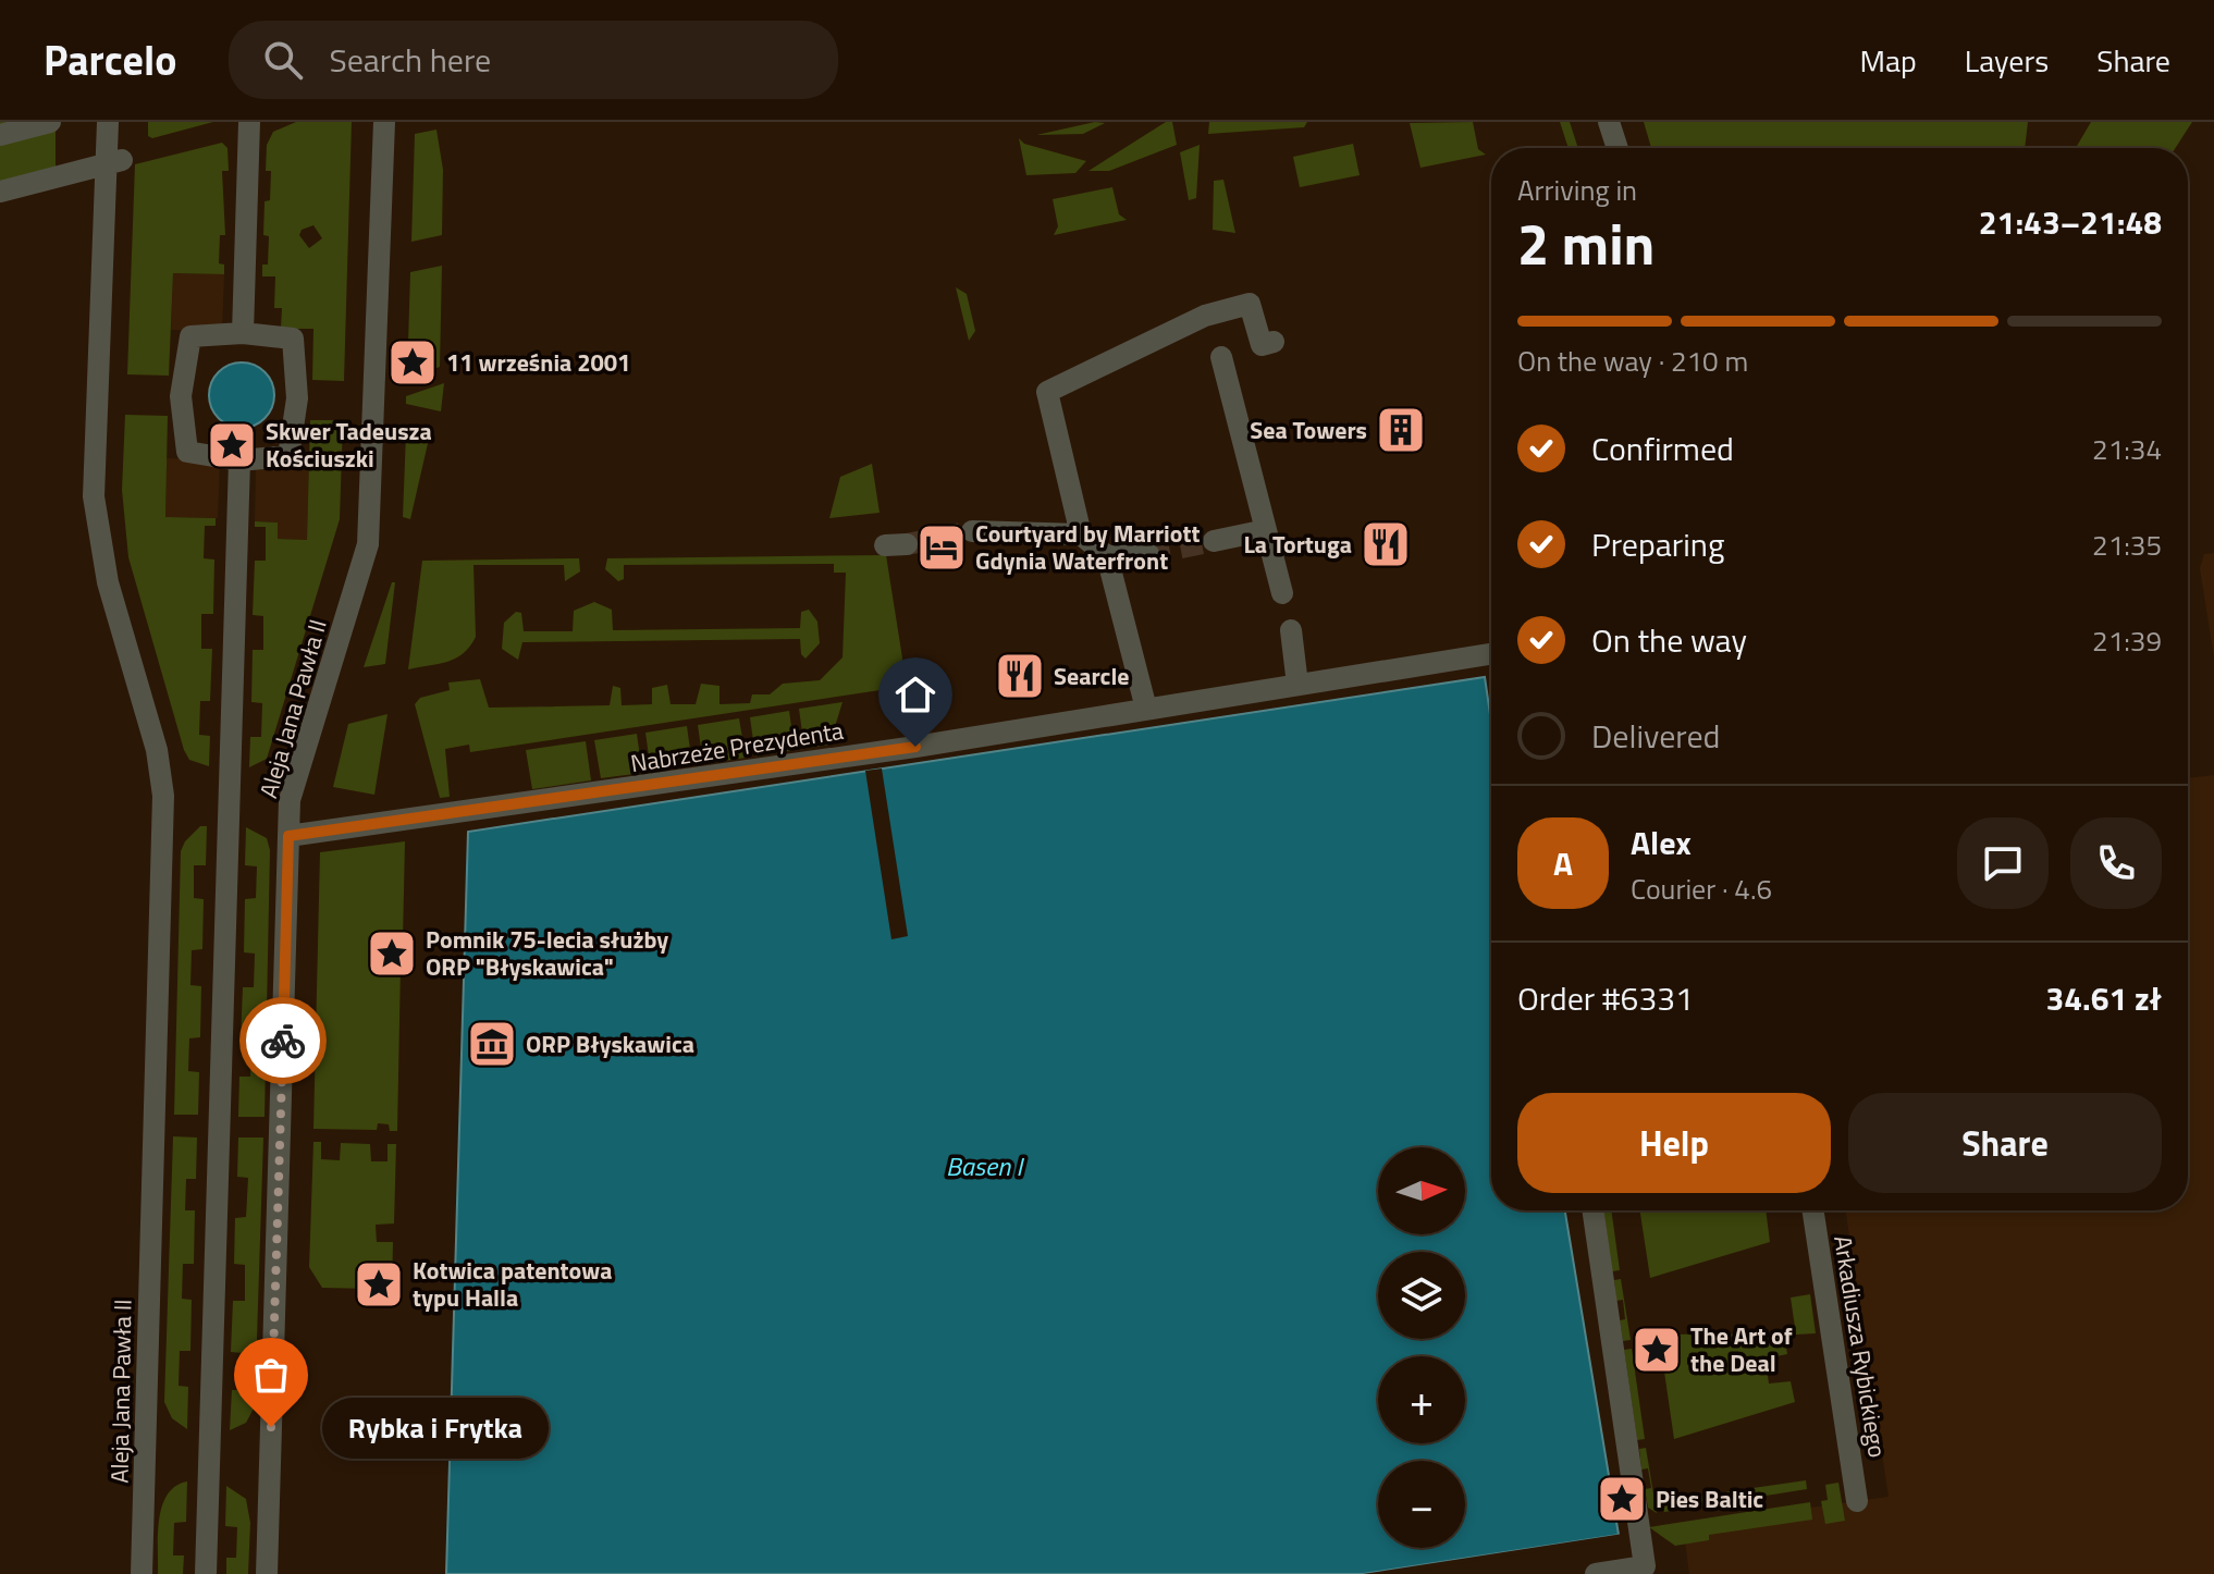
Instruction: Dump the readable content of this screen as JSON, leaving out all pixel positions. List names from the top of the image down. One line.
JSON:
{"streets":{"street":["Aleja Jana Pawła II","Nabrzeże Prezydenta","Arkadiusza Rybickiego"]},"crossings":[["Aleja Jana Pawła II","Nabrzeże Prezydenta"]],"water":["Basen I"],"places":{"place":["11 września 2001","Skwer Tadeusza Kościuszki","Pomnik 75-lecia służby ORP \"Błyskawica\"","Kotwica patentowa typu Halla","The Art of the Deal","Pies Baltic"],"building":["Sea Towers"],"restaurant":["La Tortuga","Searcle"],"hotel":["Courtyard by Marriott Gdynia Waterfront"],"museum":["ORP Błyskawica"],"other":["Rybka i Frytka"]},"north":"right","page":{"header":"Parcelo","search":"Search here","nav":["Map","Layers","Share"],"heading":["2 min","Arriving in","21:43–21:48"],"panel":["Alex","Courier · 4.6","Order #6331","34.61 zł"],"bar":"On the way · 210 m","list":[["Confirmed","21:34"],["Preparing","21:35"],["On the way","21:39"],"Delivered"],"round":"A","buttons":["Help","Share"],"map_buttons":["+","−"],"bubble":"Rybka i Frytka"}}
